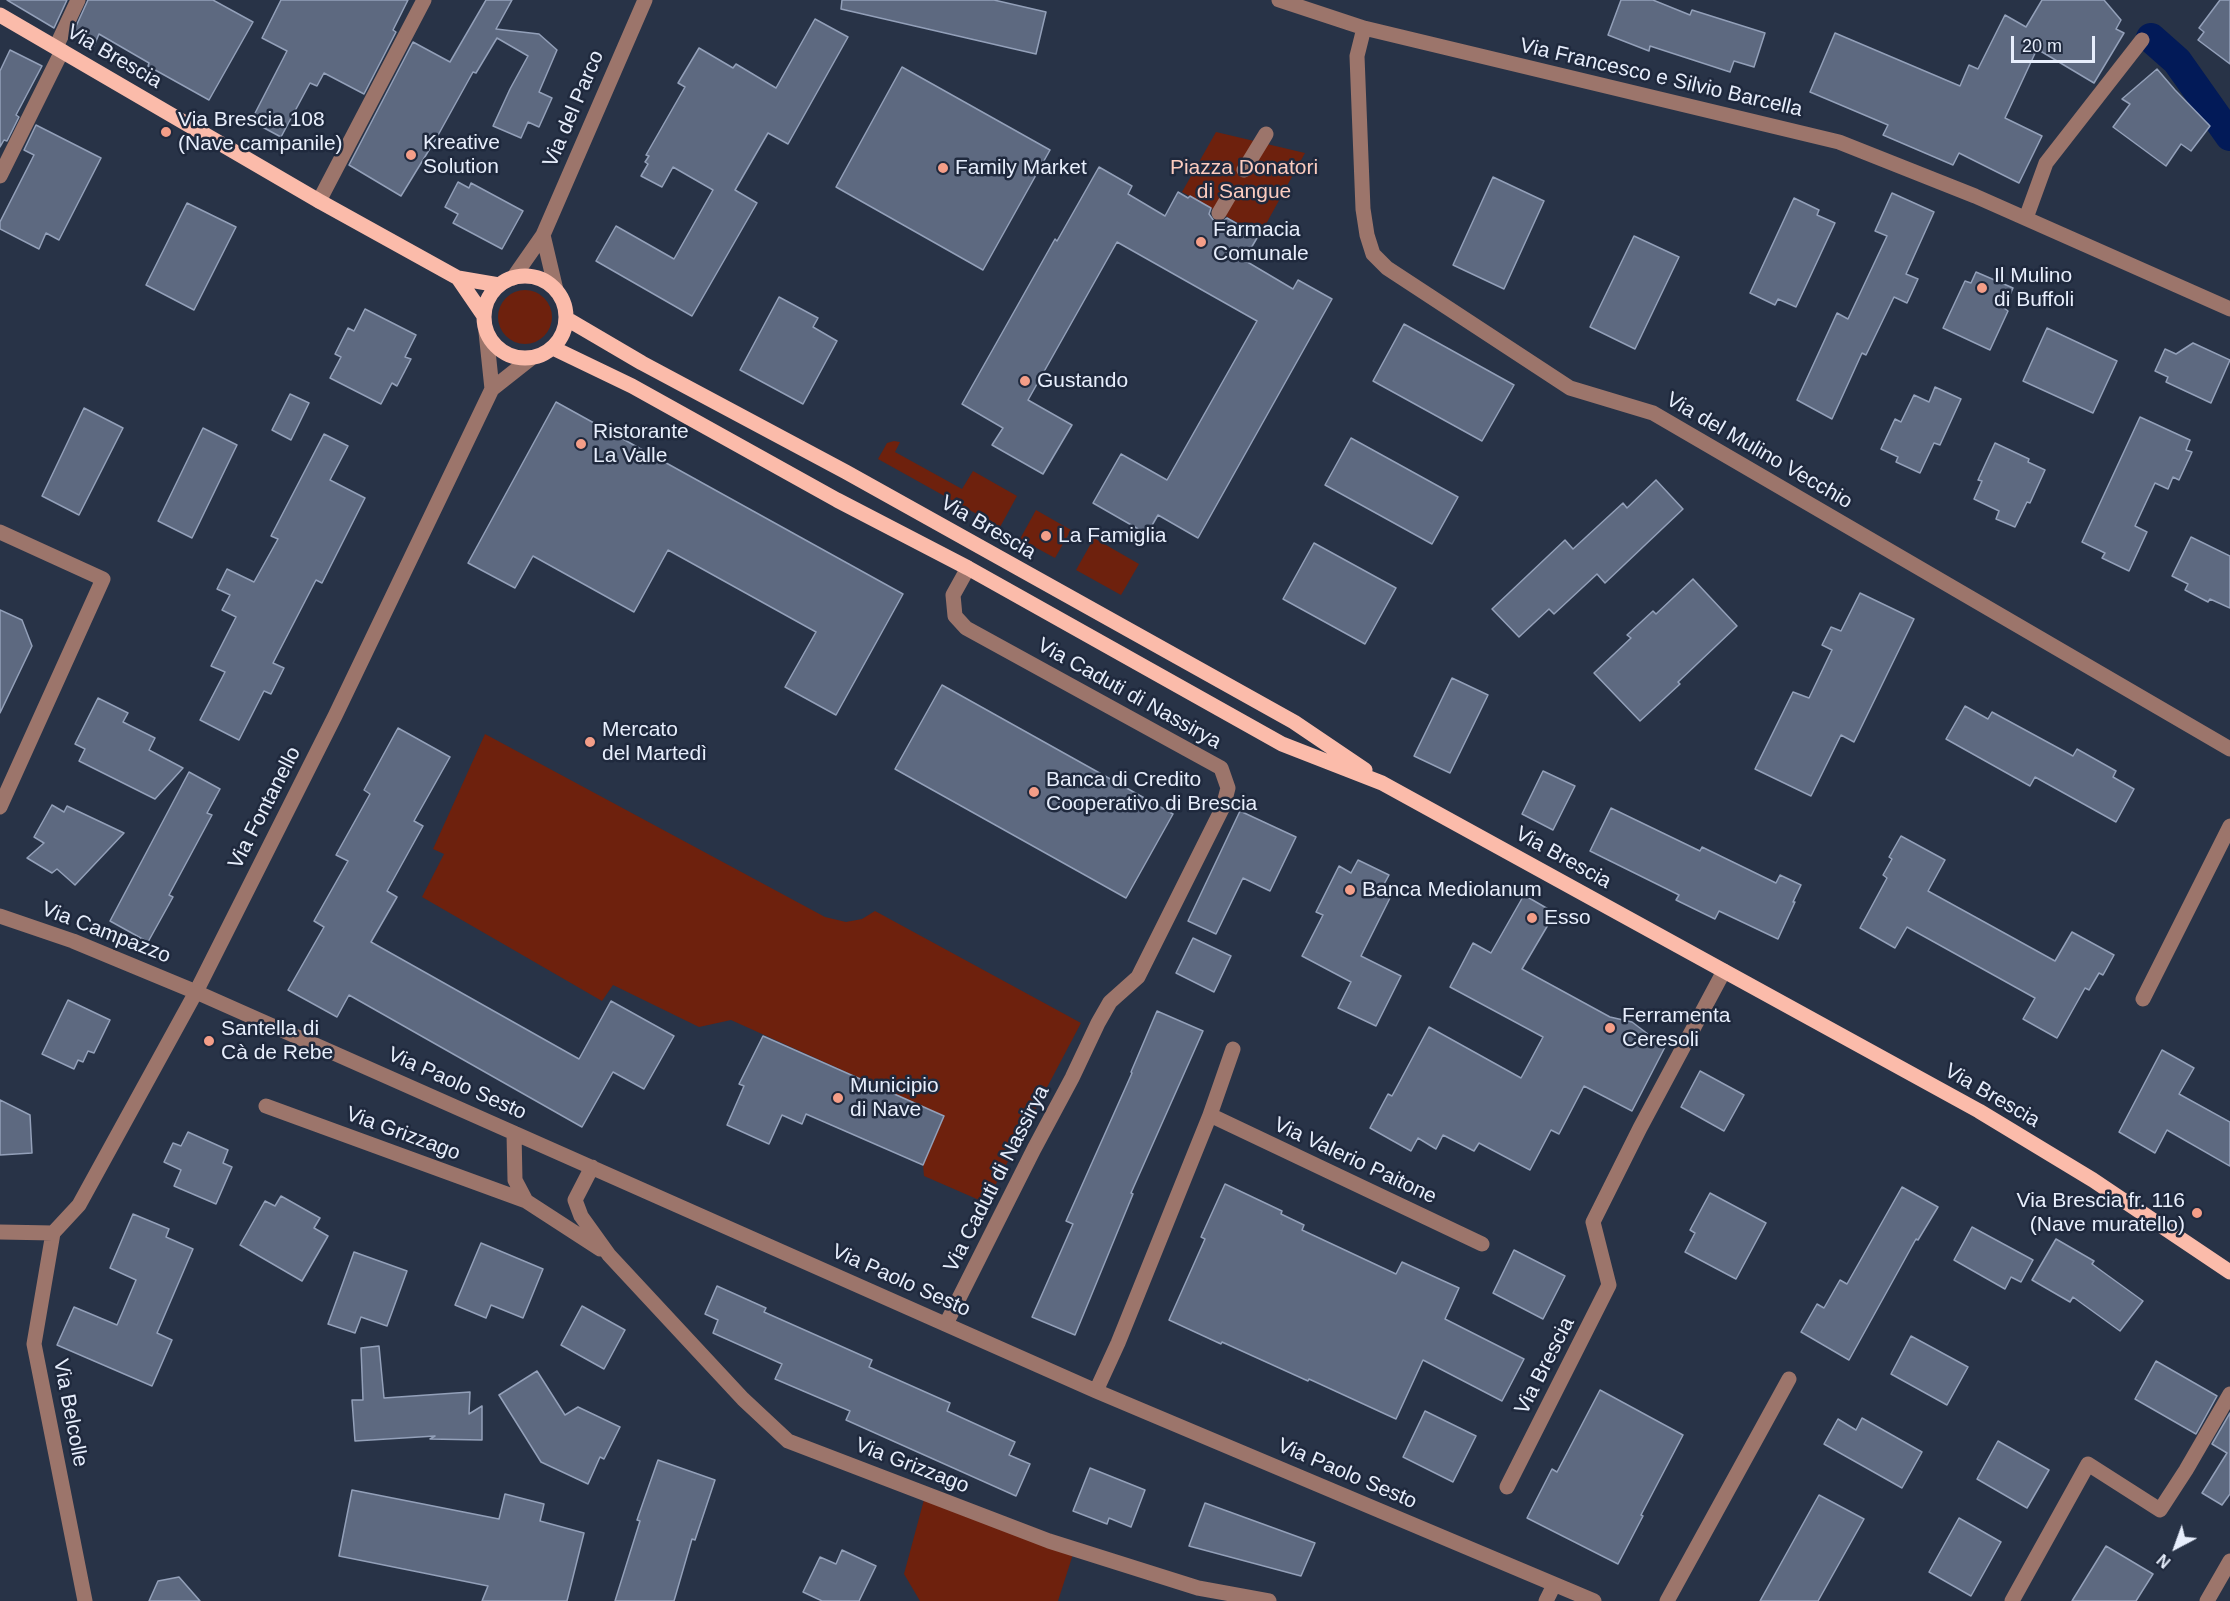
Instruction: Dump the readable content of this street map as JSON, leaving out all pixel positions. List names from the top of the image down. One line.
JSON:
{"streets":{"main road":["Via Brescia"],"street":["Via Francesco e Silvio Barcella","Via del Parco","Via del Mulino Vecchio","Via Caduti di Nassirya","Via Fontanello","Via Campazzo","Via Paolo Sesto","Via Grizzago","Via Valerio Paitone","Via Belcolle"]},"crossings":[["Via Brescia","Via Caduti di Nassirya"],["Via Brescia","Via Fontanello"],["Via Francesco e Silvio Barcella","Via del Mulino Vecchio"],["Via Caduti di Nassirya","Via Paolo Sesto"],["Via Fontanello","Via Campazzo"],["Via Fontanello","Via Paolo Sesto"],["Via Fontanello","Via Belcolle"],["Via Campazzo","Via Paolo Sesto"],["Via Paolo Sesto","Via Grizzago"]],"parks":["Piazza Donatori di Sangue"],"places":["Via Brescia 108 (Nave campanile)","Kreative Solution","Family Market","Farmacia Comunale","Il Mulino di Buffoli","Gustando","Ristorante La Valle","La Famiglia","Mercato del Martedì","Banca di Credito Cooperativo di Brescia","Banca Mediolanum","Esso","Ferramenta Ceresoli","Santella di Cà de Rebe","Municipio di Nave","Via Brescia fr. 116 (Nave muratello)"],"scale_bar":"20 m","north":"bottom left"}
